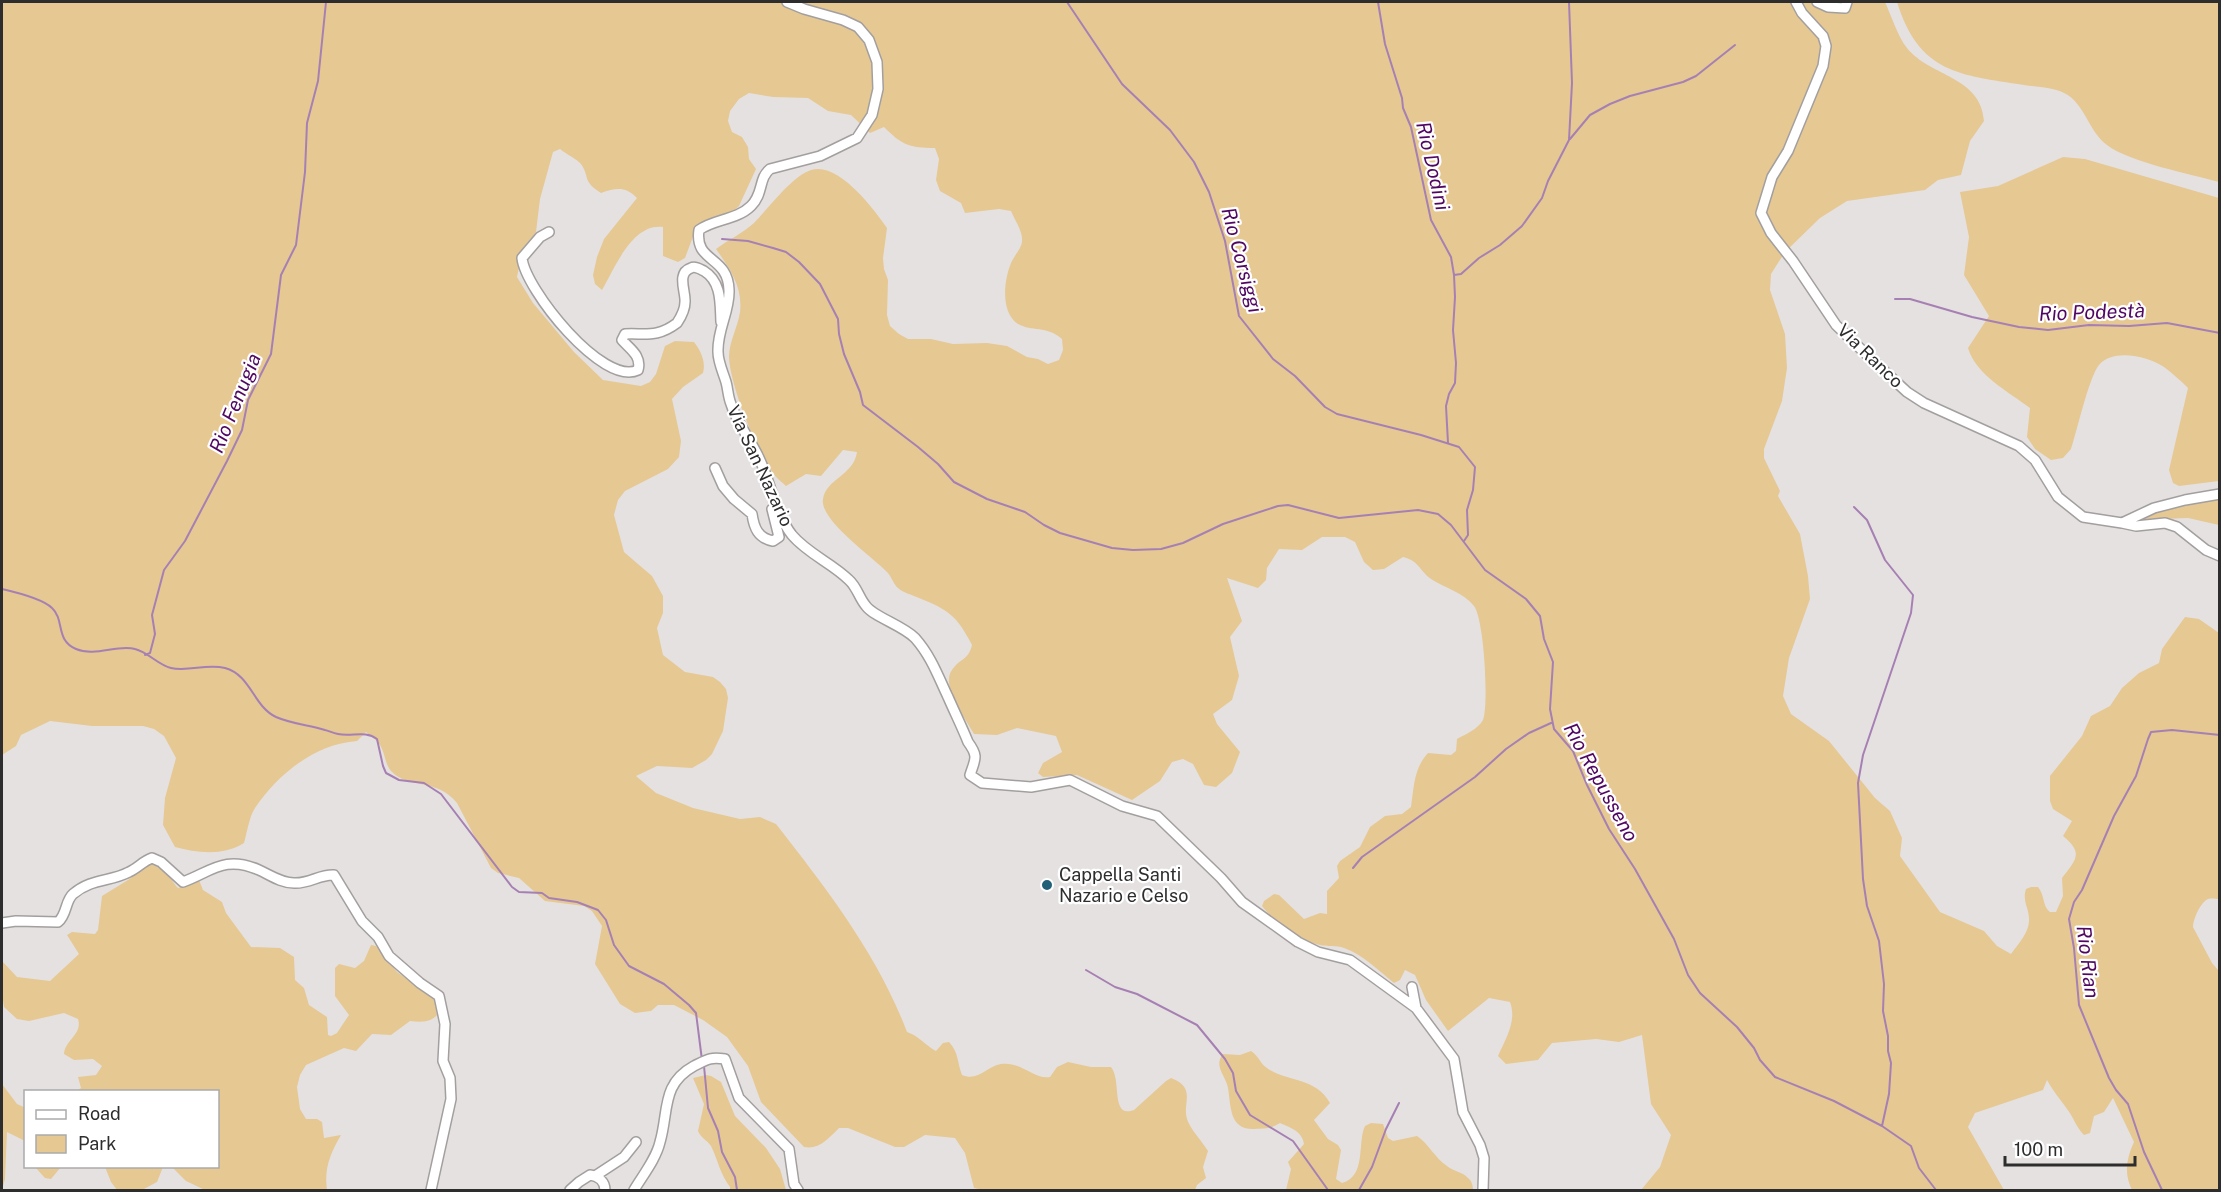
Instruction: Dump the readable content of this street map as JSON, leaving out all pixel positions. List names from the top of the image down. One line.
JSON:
{"streets":{"street":["Via Ranco","Via San Nazario"]},"water":["Rio Dodini","Rio Corsiggi","Rio Podestà","Rio Fenugia","Rio Repusseno","Rio Rian"],"places":["Cappella Santi Nazario e Celso"],"legend":["Road","Park"],"scale_bar":"100 m"}
